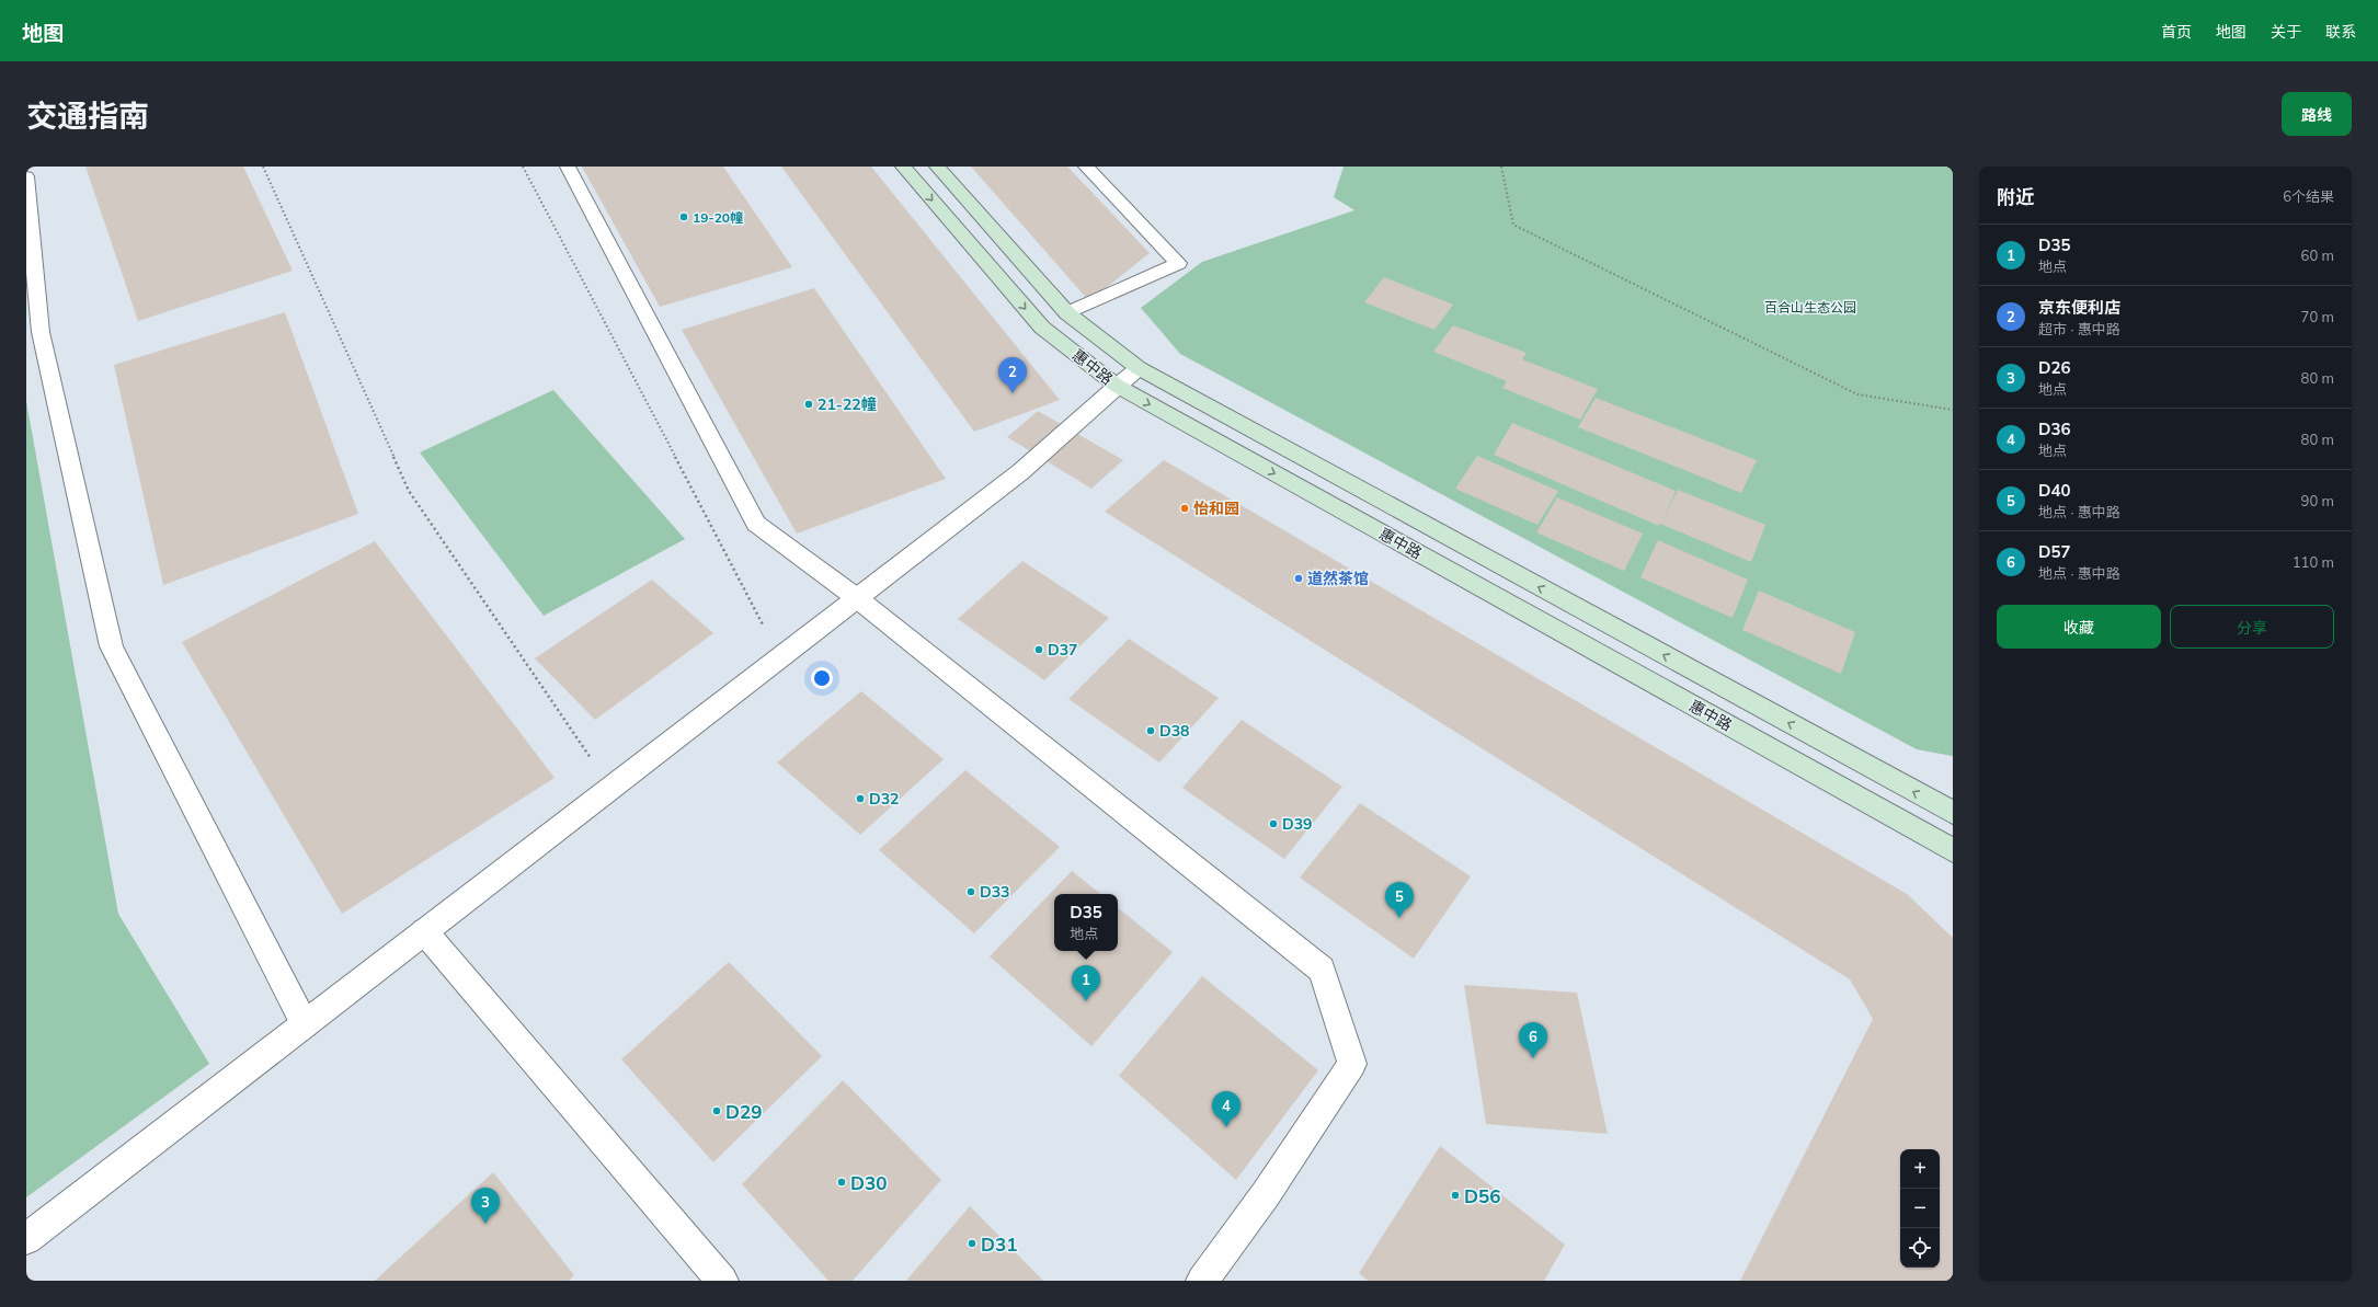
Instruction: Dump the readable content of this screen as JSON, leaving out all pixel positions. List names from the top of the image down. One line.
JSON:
{"streets":{"street":["惠中路"]},"parks":["百合山生态公园"],"places":["19-20幢","21-22幢","怡和园","道然茶馆","D37","D38","D32","D39","D33","D29","D30","D56","D31"],"page":{"header":"地图","nav":["首页","地图","关于","联系"],"title":"交通指南","buttons":["路线",["收藏","分享"]],"heading":["附近","6个结果"],"list":[{"mark":"1","name":"D35","note":"地点","value":"60 m"},{"mark":"2","name":"京东便利店","note":"超市 · 惠中路","value":"70 m"},{"mark":"3","name":"D26","note":"地点","value":"80 m"},{"mark":"4","name":"D36","note":"地点","value":"80 m"},{"mark":"5","name":"D40","note":"地点 · 惠中路","value":"90 m"},{"mark":"6","name":"D57","note":"地点 · 惠中路","value":"110 m"}],"pins":["2","5","1","6","4","3"],"popup":["D35","地点"],"map_buttons":["+","−"]}}
